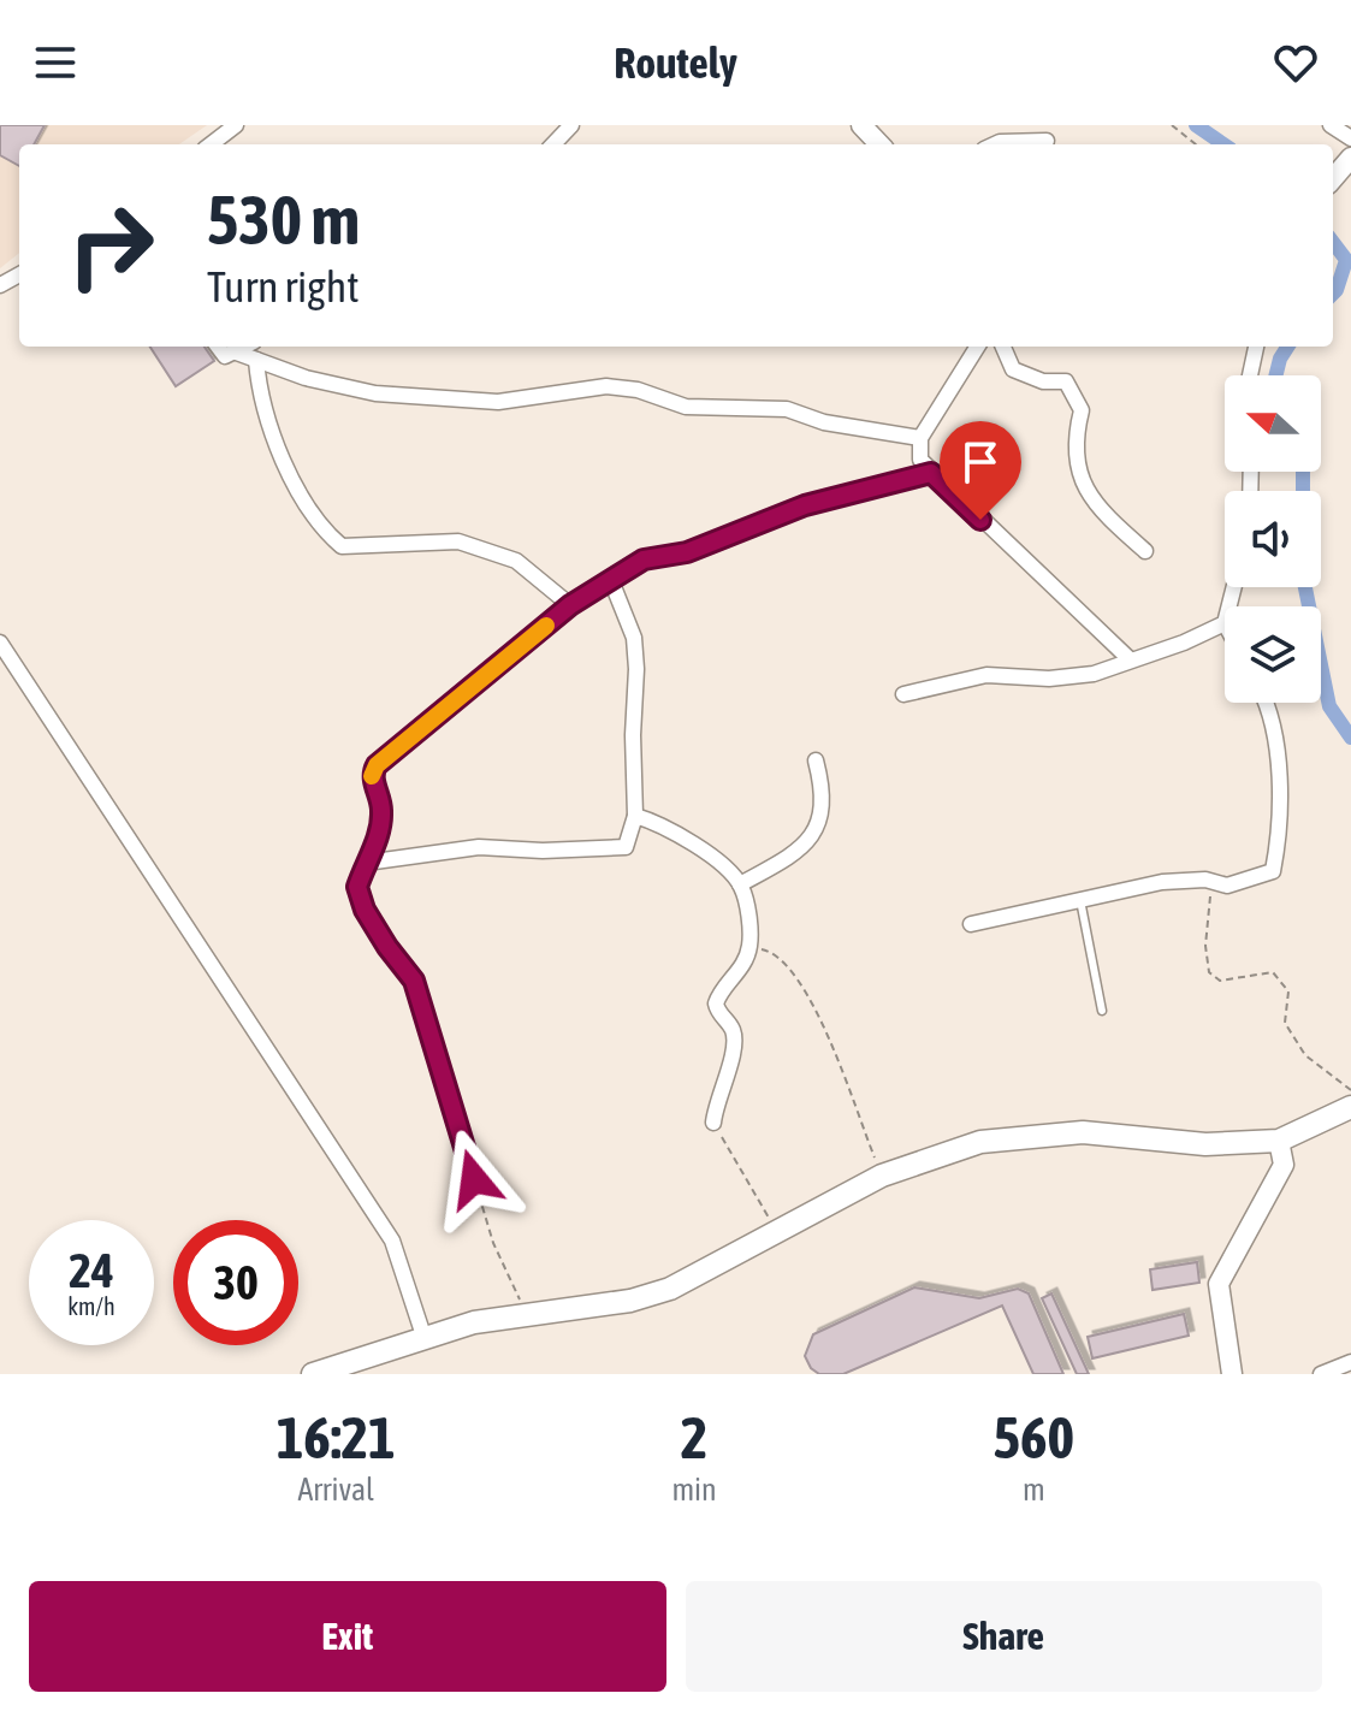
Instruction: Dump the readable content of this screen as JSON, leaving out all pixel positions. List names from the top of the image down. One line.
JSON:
{"north":"left","page":{"header":"Routely","turn":["530 m","Turn right"],"speed":"24 km/h","limit":"30","eta":["16:21","Arrival","2","min","560","m"],"buttons":["Exit","Share"]}}
